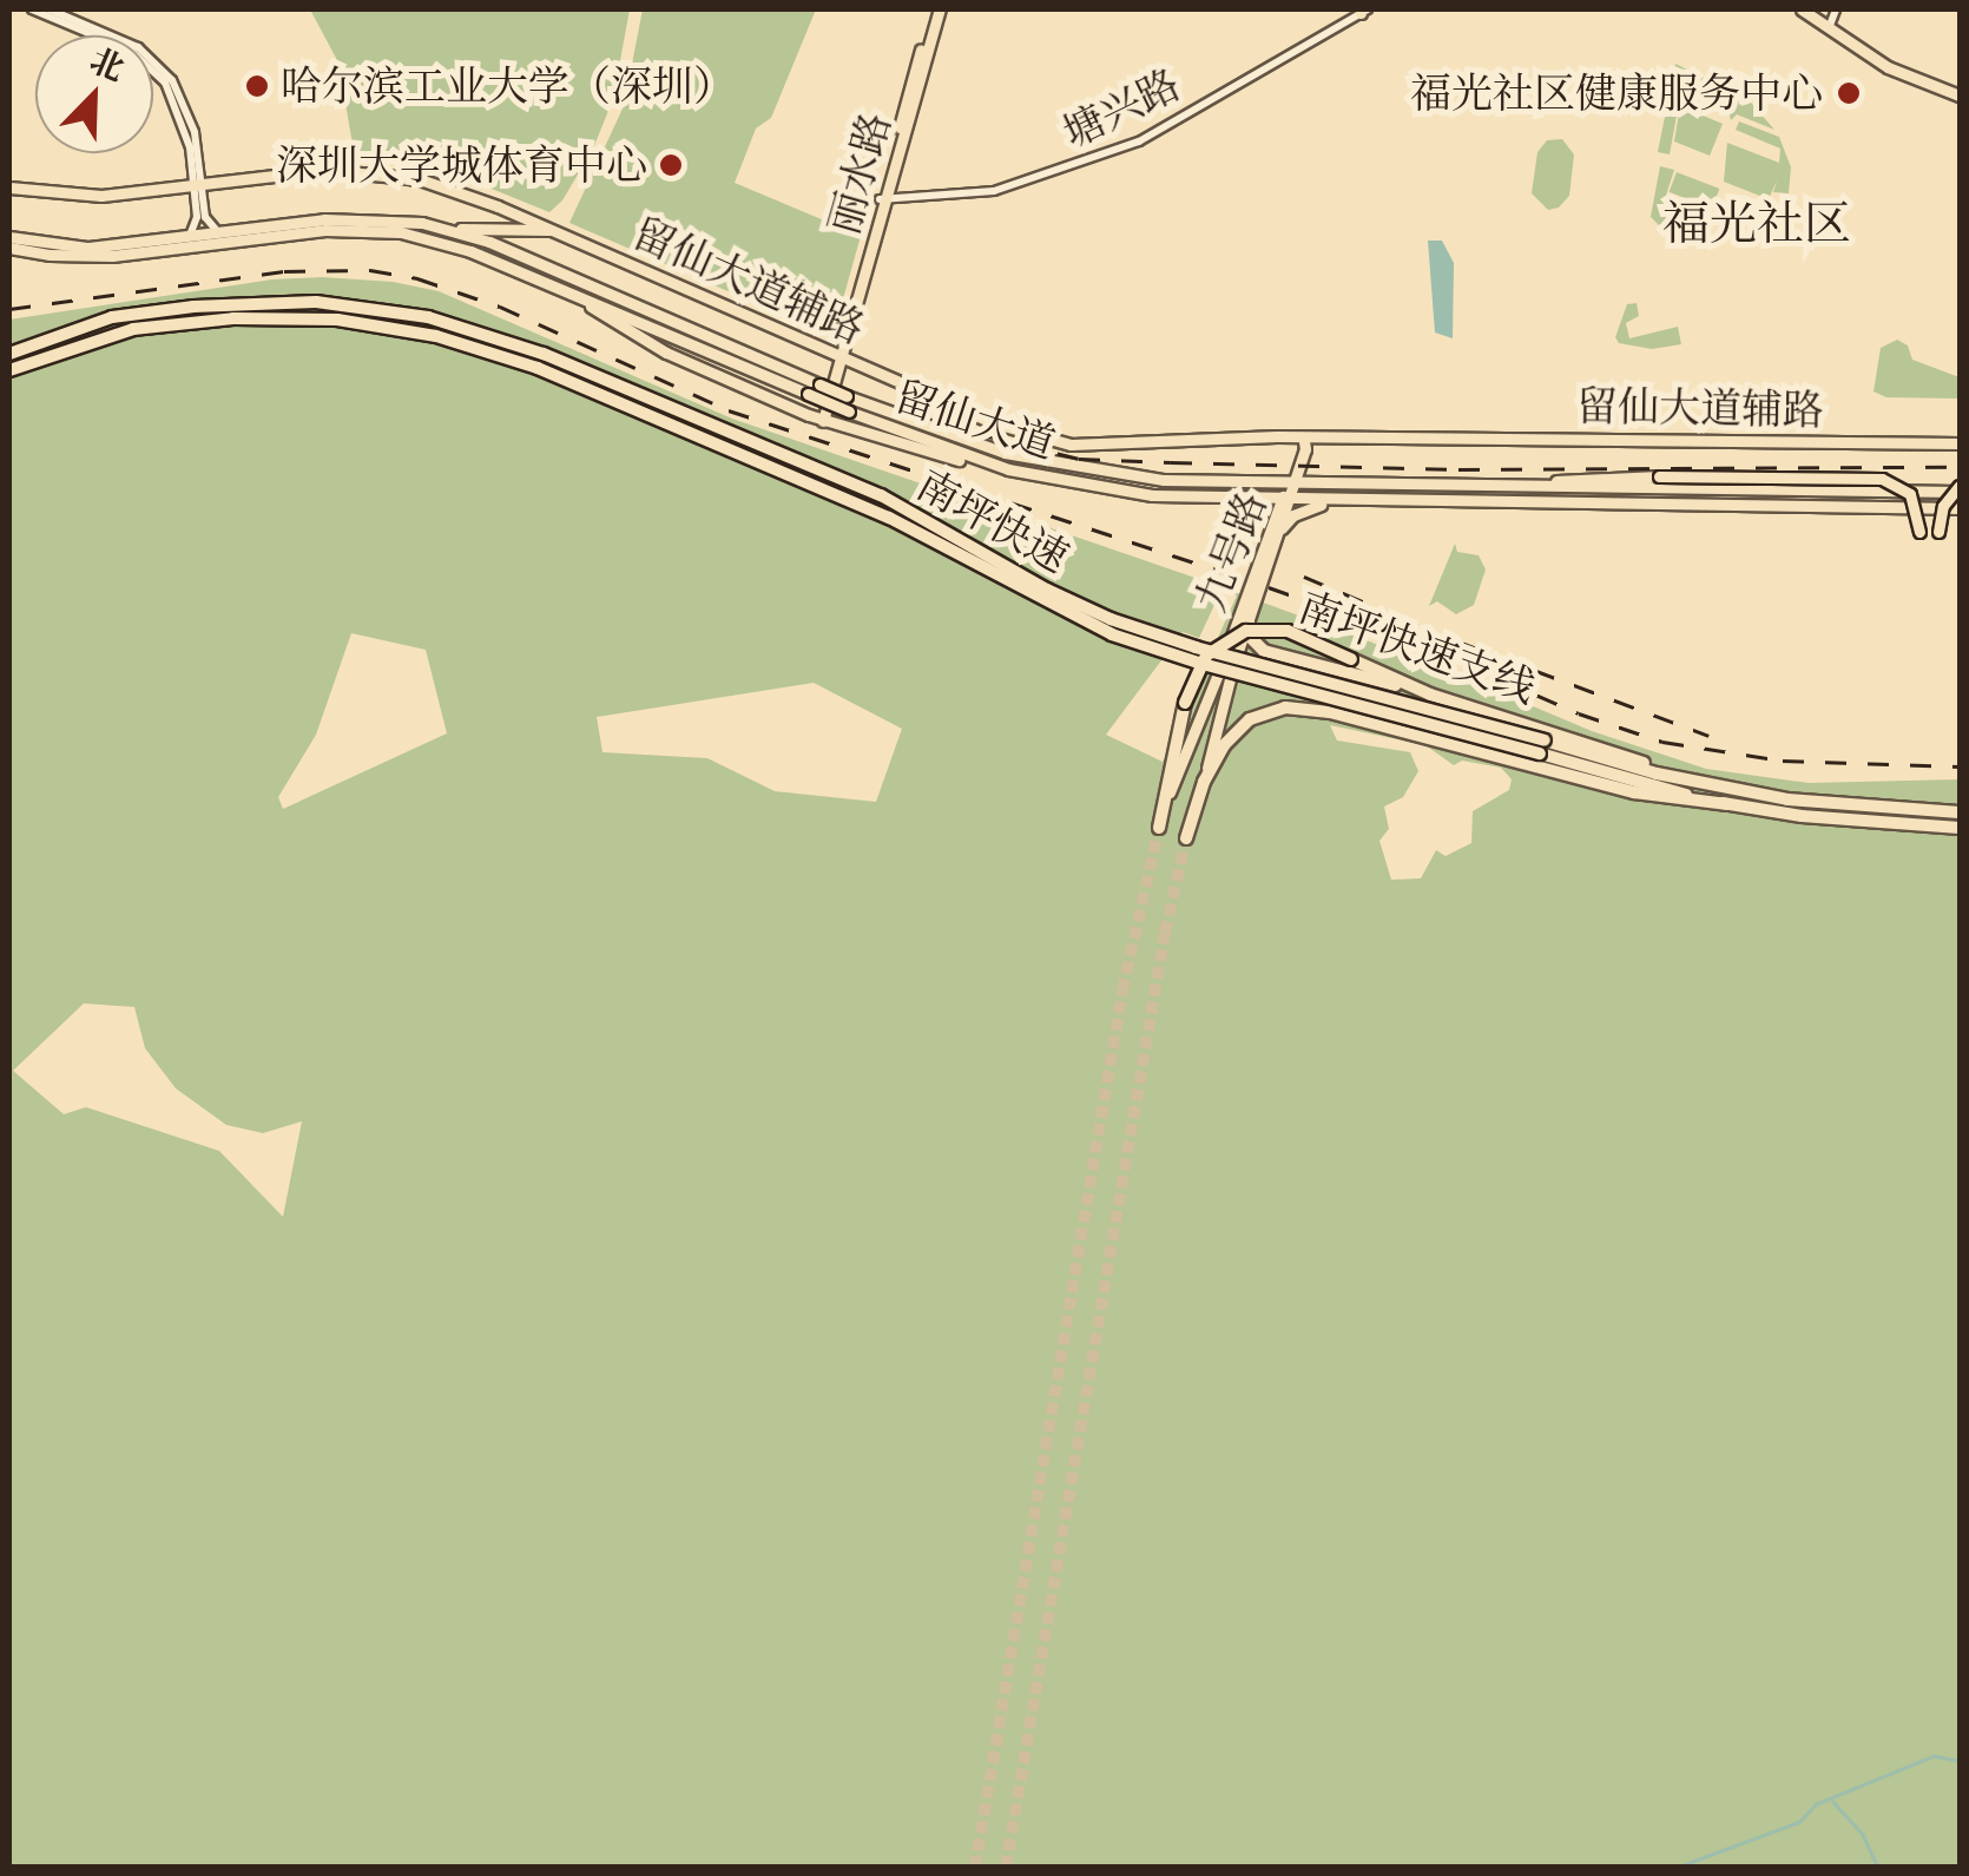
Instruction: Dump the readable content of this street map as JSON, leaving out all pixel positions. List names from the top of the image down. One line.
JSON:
{"streets":{"highway":["南坪快速","南坪快速支线"],"main road":["丽水路","留仙大道辅路","留仙大道","九号路"],"street":["塘兴路"]},"crossings":[["塘兴路","丽水路"],["丽水路","留仙大道辅路"],["留仙大道辅路","九号路"],["留仙大道","九号路"],["南坪快速","南坪快速支线"],["九号路","南坪快速支线"]],"districts":["福光社区"],"places":["哈尔滨工业大学（深圳）","福光社区健康服务中心","深圳大学城体育中心"],"north":"top right"}
